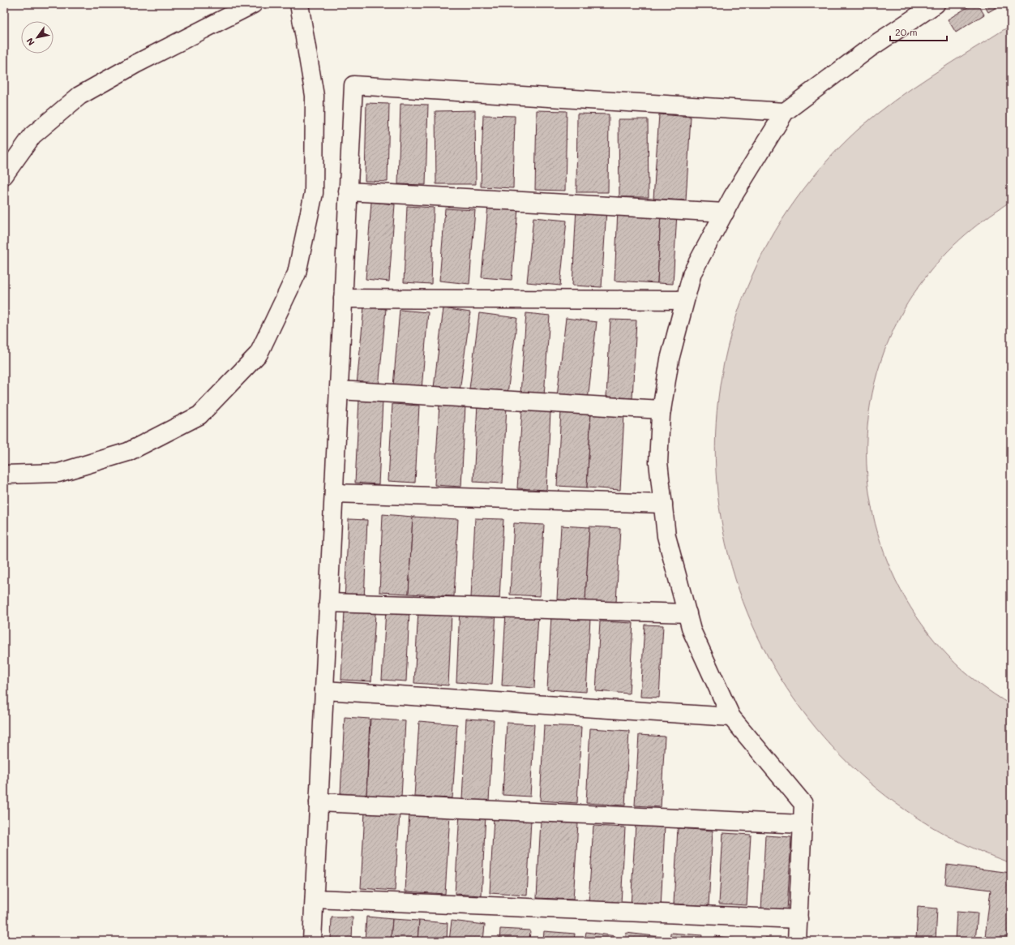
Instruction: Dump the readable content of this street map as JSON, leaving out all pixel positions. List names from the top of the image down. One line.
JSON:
{"scale_bar":"20 m","north":"bottom left"}
